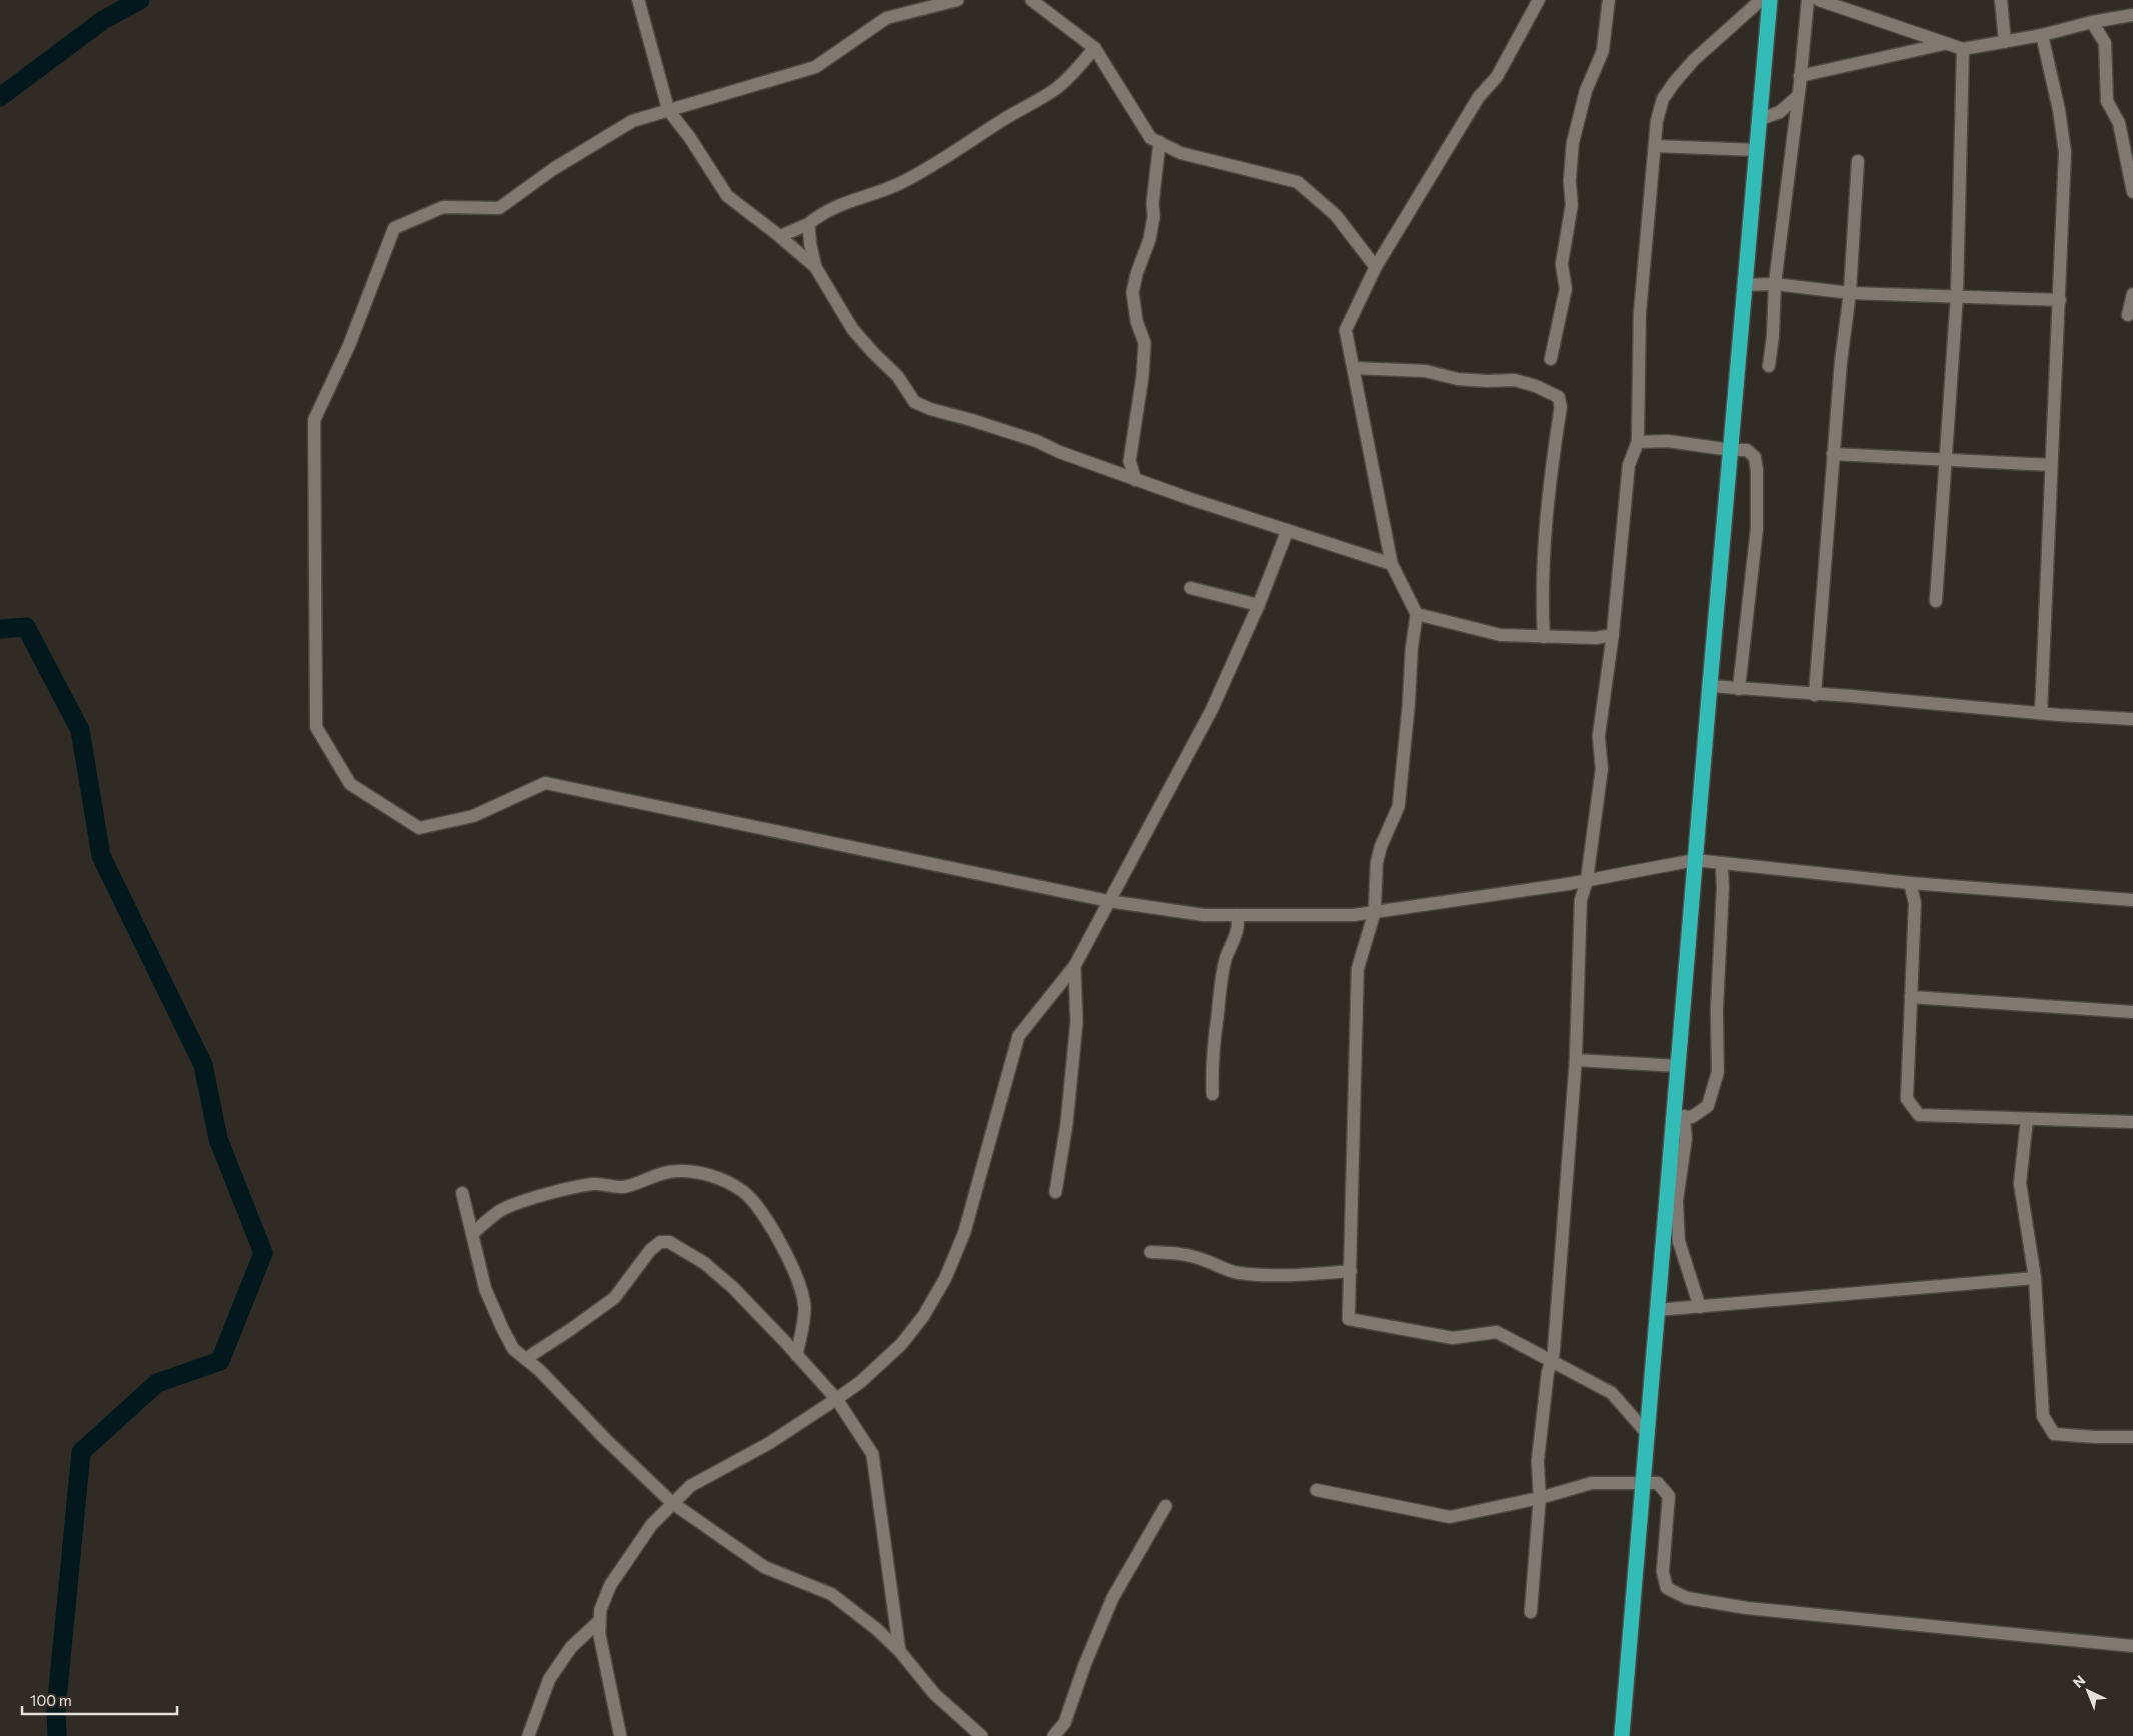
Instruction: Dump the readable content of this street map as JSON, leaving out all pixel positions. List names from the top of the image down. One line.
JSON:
{"scale_bar":"100 m","north":"top left"}
